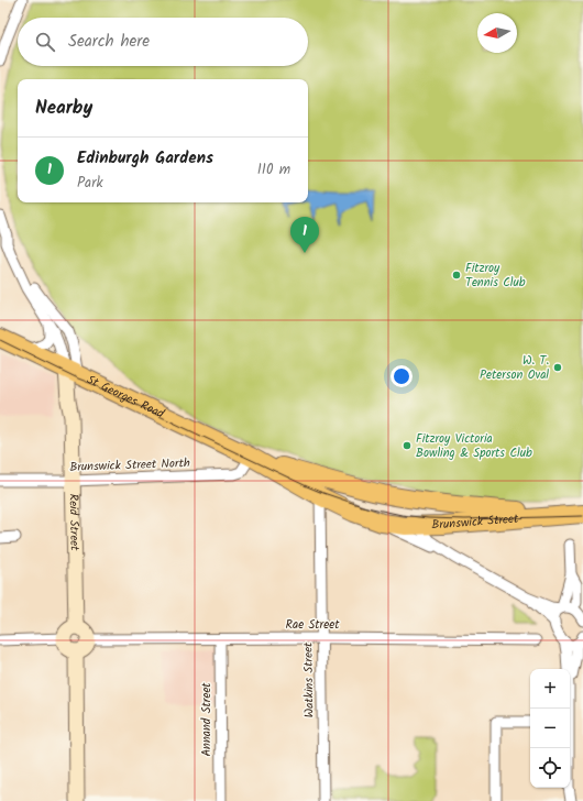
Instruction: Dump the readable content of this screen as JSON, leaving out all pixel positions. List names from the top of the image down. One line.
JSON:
{"streets":{"highway":["St Georges Road","Brunswick Street"],"street":["Brunswick Street North","Reid Street","Rae Street","Watkins Street","Annand Street"]},"crossings":[["St Georges Road","Brunswick Street North"],["St Georges Road","Reid Street"],["St Georges Road","Brunswick Street"],["St Georges Road","Watkins Street"],["Brunswick Street North","Reid Street"],["Reid Street","Rae Street"],["Rae Street","Watkins Street"],["Rae Street","Annand Street"]],"places":["Fitzroy Tennis Club","W. T. Peterson Oval","Fitzroy Victoria Bowling & Sports Club"],"north":"left","page":{"search":"Search here","heading":"Nearby","list":[{"mark":"1","name":"Edinburgh Gardens","note":"Park","value":"110 m"}],"pins":"1","map_buttons":["+","−"]}}
